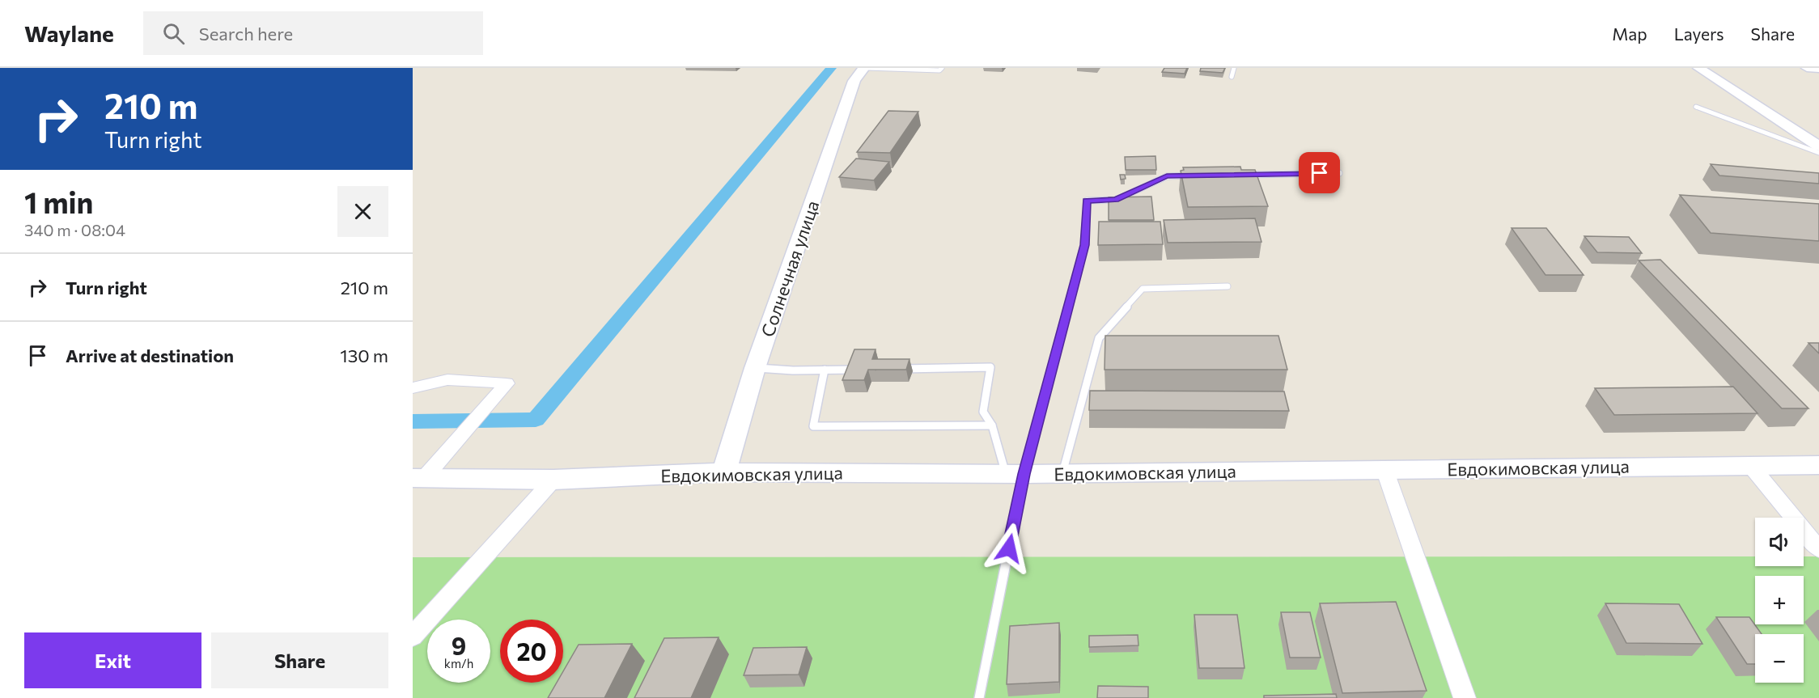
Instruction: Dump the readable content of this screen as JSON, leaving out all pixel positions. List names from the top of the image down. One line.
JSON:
{"streets":{"main road":["Солнечная улица","Евдокимовская улица"]},"crossings":[["Солнечная улица","Евдокимовская улица"]],"page":{"header":"Waylane","search":"Search here","nav":["Map","Layers","Share"],"turn":["210 m","Turn right"],"heading":["1 min","340 m · 08:04"],"list":[{"name":"Turn right","value":"210 m"},{"name":"Arrive at destination","value":"130 m"}],"map_buttons":["+","−"],"speed":"9 km/h","limit":"20","buttons":["Exit","Share"]}}
